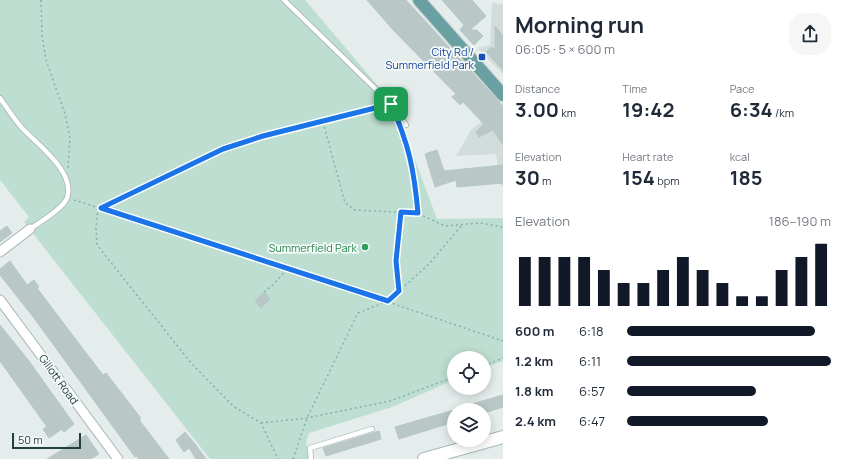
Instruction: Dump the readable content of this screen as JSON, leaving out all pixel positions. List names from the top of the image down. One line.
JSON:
{"streets":{"street":["Gillott Road"]},"places":{"transit":["City Rd / Summerfield Park"],"other":["Summerfield Park"]},"scale_bar":"50 m","page":{"heading":["Morning run","06:05 · 5 × 600 m"],"stats":[["Distance","3.00 km"],["Time","19:42"],["Pace","6:34 /km"],["Elevation","30 m"],["Heart rate","154 bpm"],["kcal","185"]],"chart":["Elevation","186–190 m"],"list":[{"name":"600 m","note":"6:18"},{"name":"1.2 km","note":"6:11"},{"name":"1.8 km","note":"6:57"},{"name":"2.4 km","note":"6:47"}],"scale":"50 m"}}
